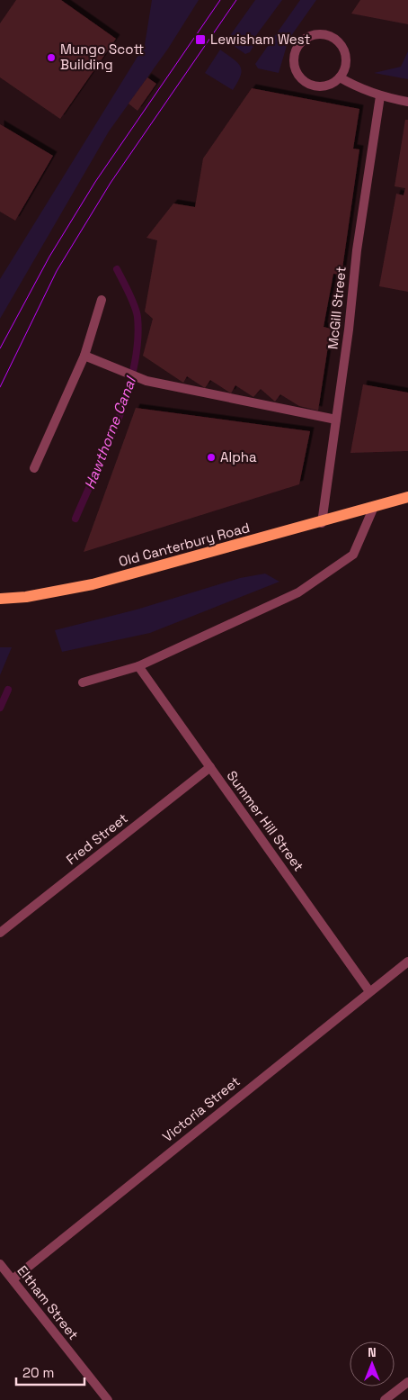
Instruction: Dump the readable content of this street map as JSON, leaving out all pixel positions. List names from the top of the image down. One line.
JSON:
{"streets":{"main road":["Old Canterbury Road"],"street":["McGill Street","Summer Hill Street","Fred Street","Victoria Street","Eltham Street"]},"crossings":[["McGill Street","Old Canterbury Road"],["Summer Hill Street","Fred Street"],["Summer Hill Street","Victoria Street"],["Victoria Street","Eltham Street"]],"water":["Hawthorne Canal"],"places":{"transit":["Lewisham West"],"other":["Mungo Scott Building","Alpha"]},"scale_bar":"20 m","north":"top"}
